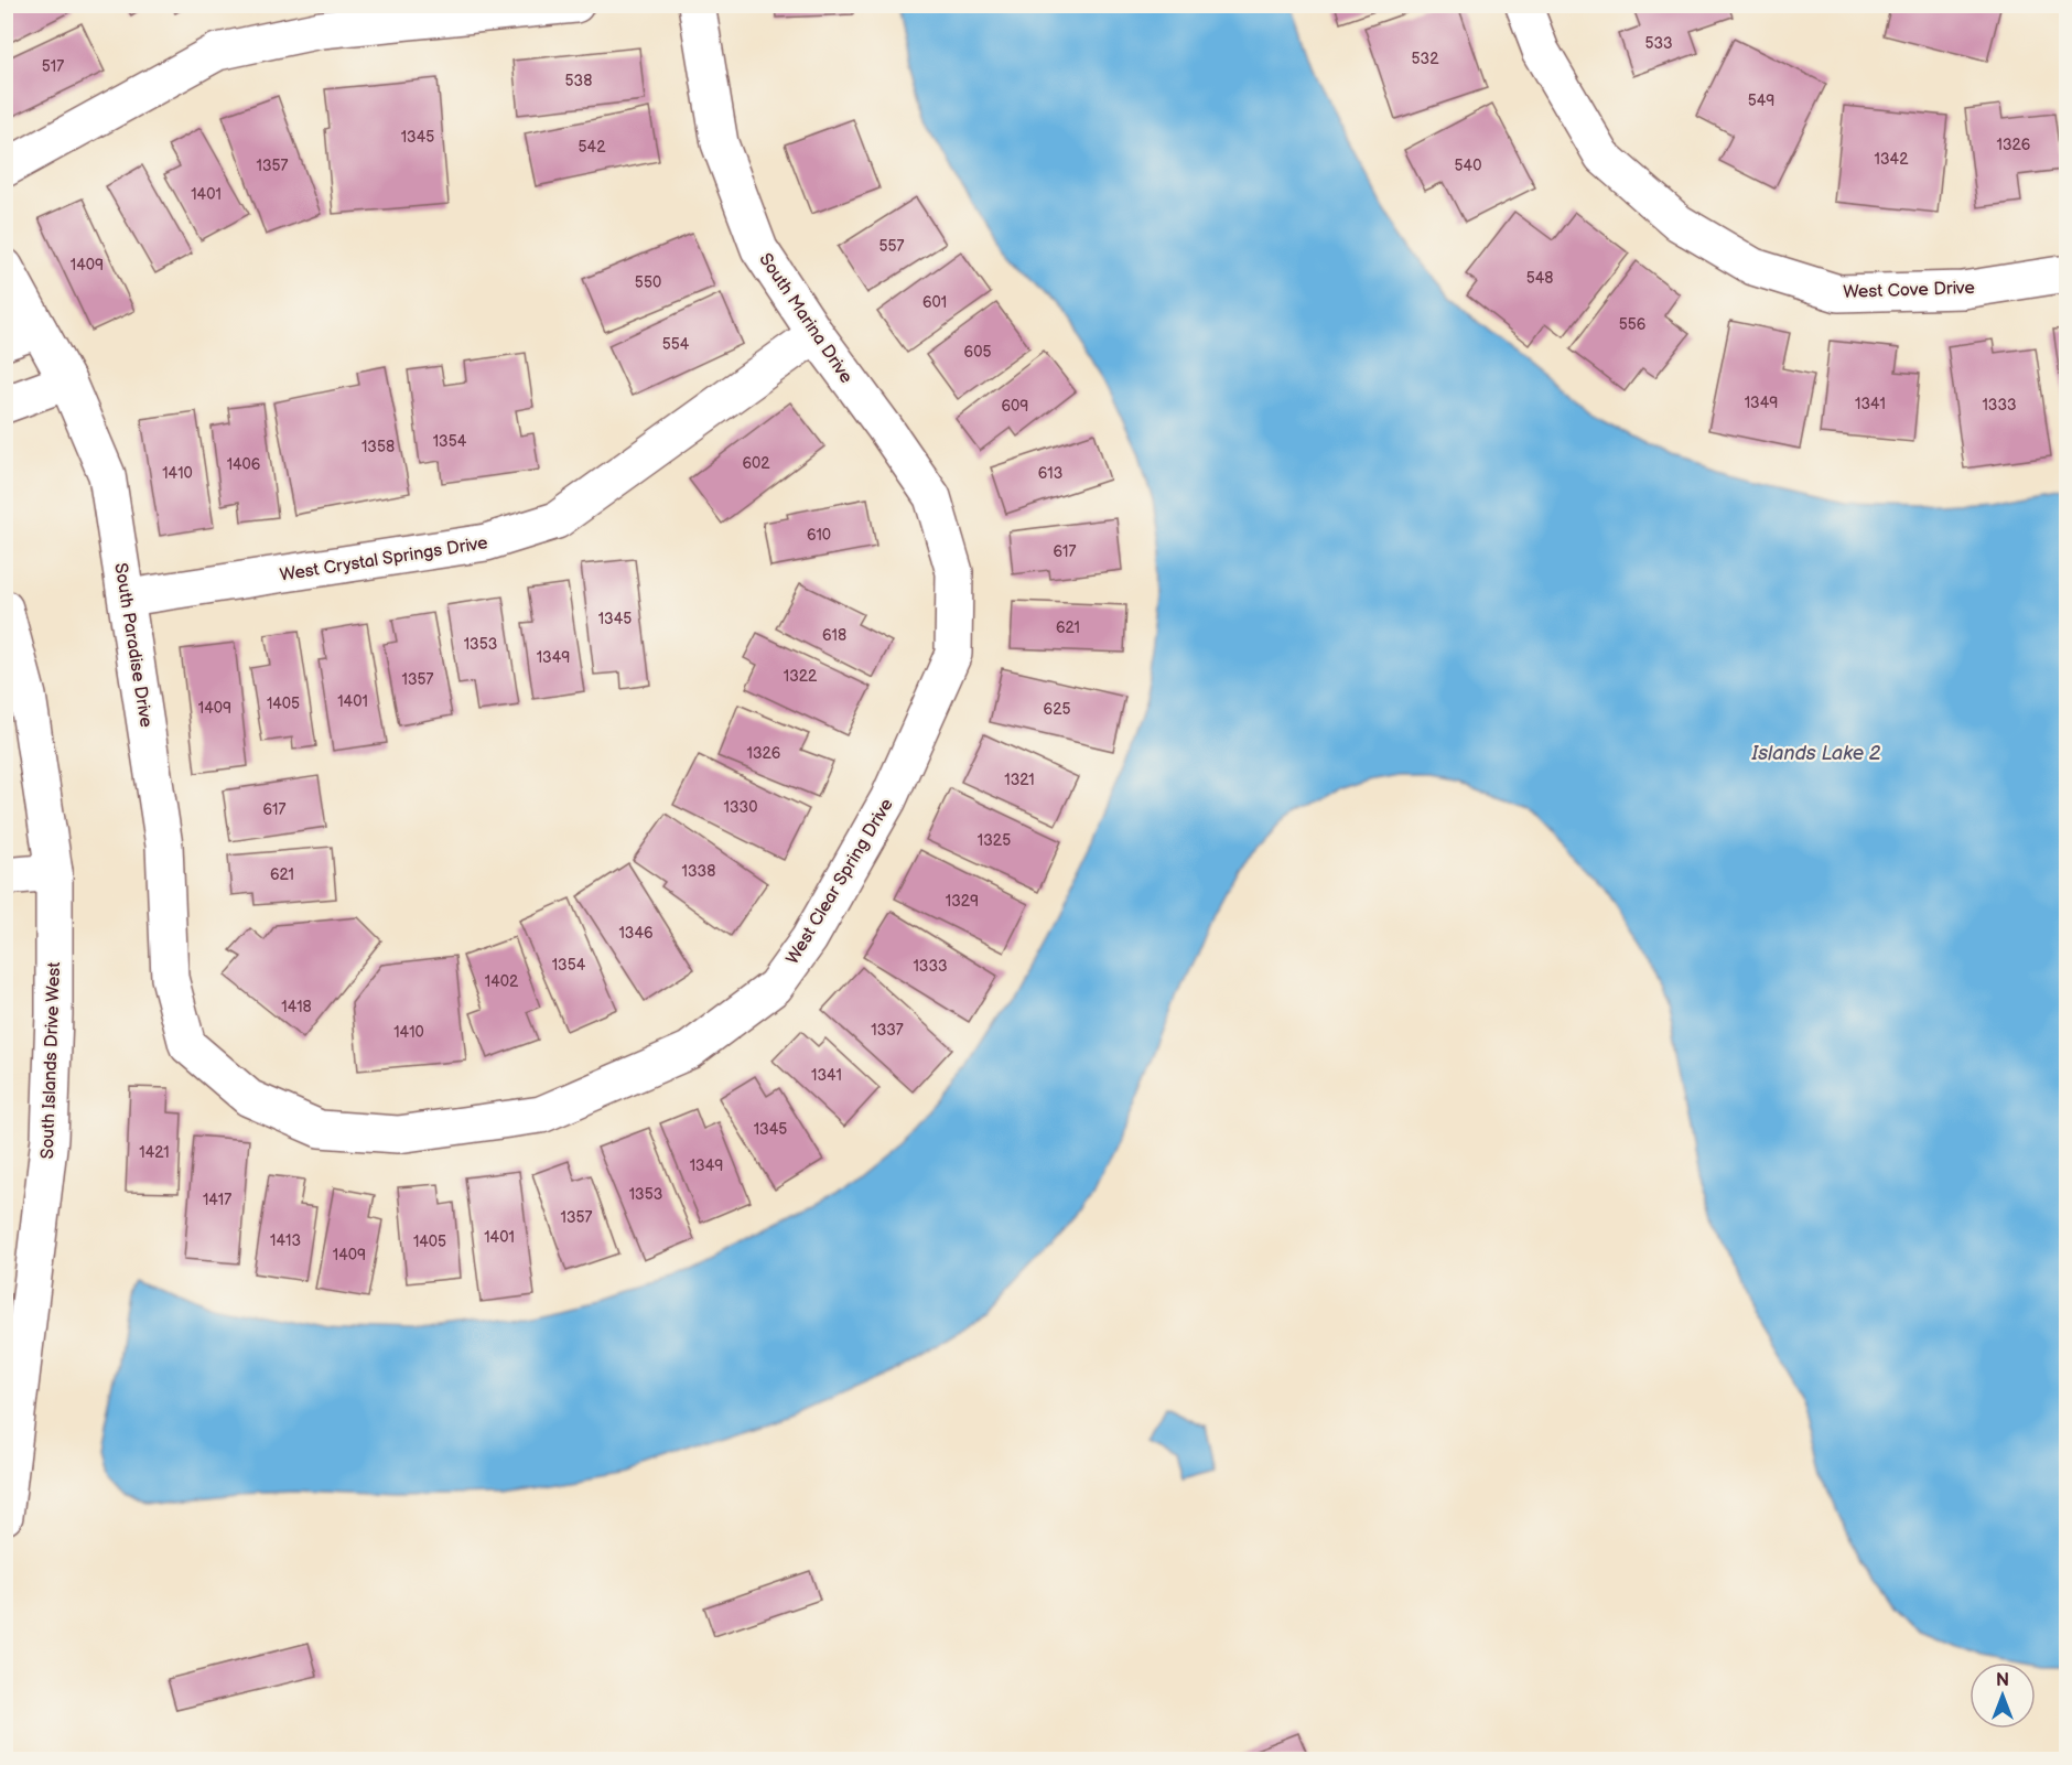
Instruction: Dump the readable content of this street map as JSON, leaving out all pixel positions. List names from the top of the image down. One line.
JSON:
{"streets":{"street":["West Cove Drive","South Marina Drive","West Crystal Springs Drive","South Paradise Drive","West Clear Spring Drive","South Islands Drive West"]},"crossings":[["South Marina Drive","West Crystal Springs Drive"],["South Marina Drive","West Clear Spring Drive"],["West Crystal Springs Drive","South Paradise Drive"],["South Paradise Drive","West Clear Spring Drive"]],"water":["Islands Lake 2"],"house_numbers":["533","532","517","538","549","1345","1326","542","1342","1357","540","1401","557","1409","548","550","601","556","554","605","1349","1341","1333","609","1354","1358","602","1406","1410","613","610","617","1345","621","618","1353","1349","1322","1357","1401","1405","1409","625","1326","1321","1330","617","1325","1338","621","1329","1346","1354","1333","1402","1418","1337","1410","1341","1345","1421","1349","1353","1417","1357","1401","1413","1405","1409"],"north":"top"}
